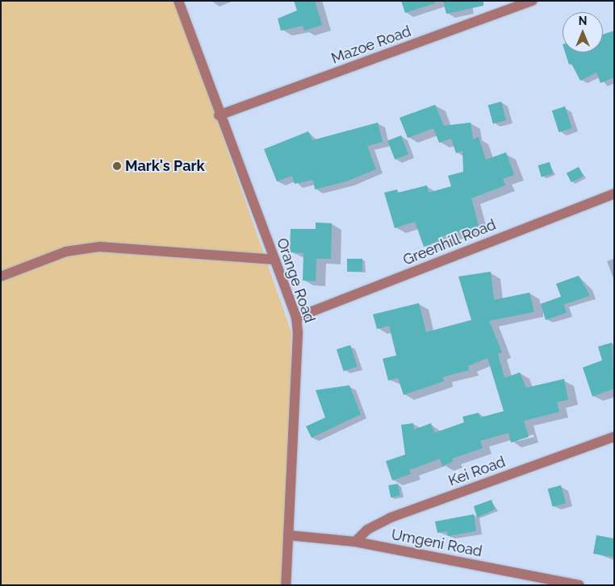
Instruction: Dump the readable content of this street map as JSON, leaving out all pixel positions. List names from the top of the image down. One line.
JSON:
{"streets":{"street":["Mazoe Road","Greenhill Road","Orange Road","Kei Road","Umgeni Road"]},"crossings":[["Mazoe Road","Orange Road"],["Greenhill Road","Orange Road"],["Orange Road","Umgeni Road"],["Kei Road","Umgeni Road"]],"places":["Mark's Park"],"north":"top"}
